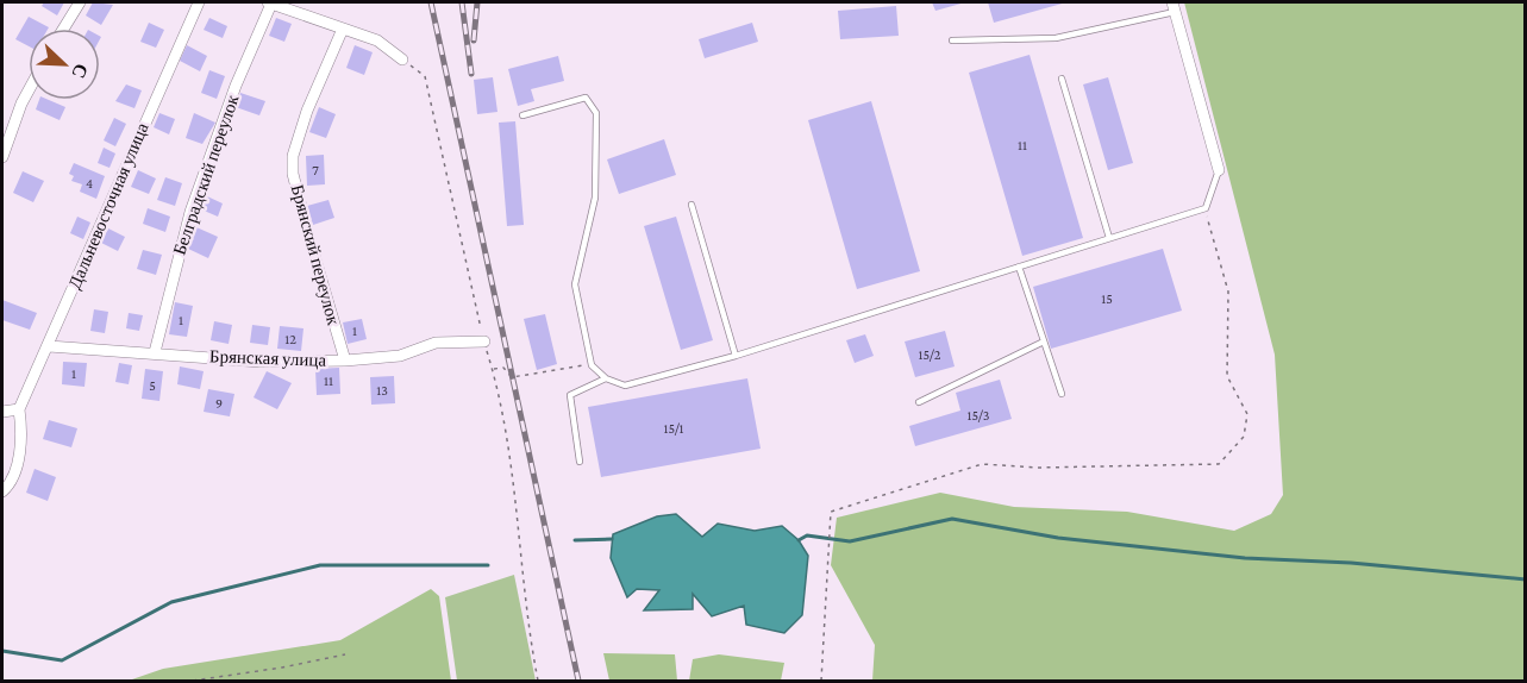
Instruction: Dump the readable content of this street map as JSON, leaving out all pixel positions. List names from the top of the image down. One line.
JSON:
{"streets":{"street":["Белградский переулок","Дальневосточная улица","Брянский переулок","Брянская улица"]},"crossings":[["Белградский переулок","Брянская улица"],["Дальневосточная улица","Брянская улица"],["Брянский переулок","Брянская улица"]],"house_numbers":["11","7","4","15","1","1","12","15/2","1","11","5","13","9","15/3","15/1"],"north":"bottom right"}
